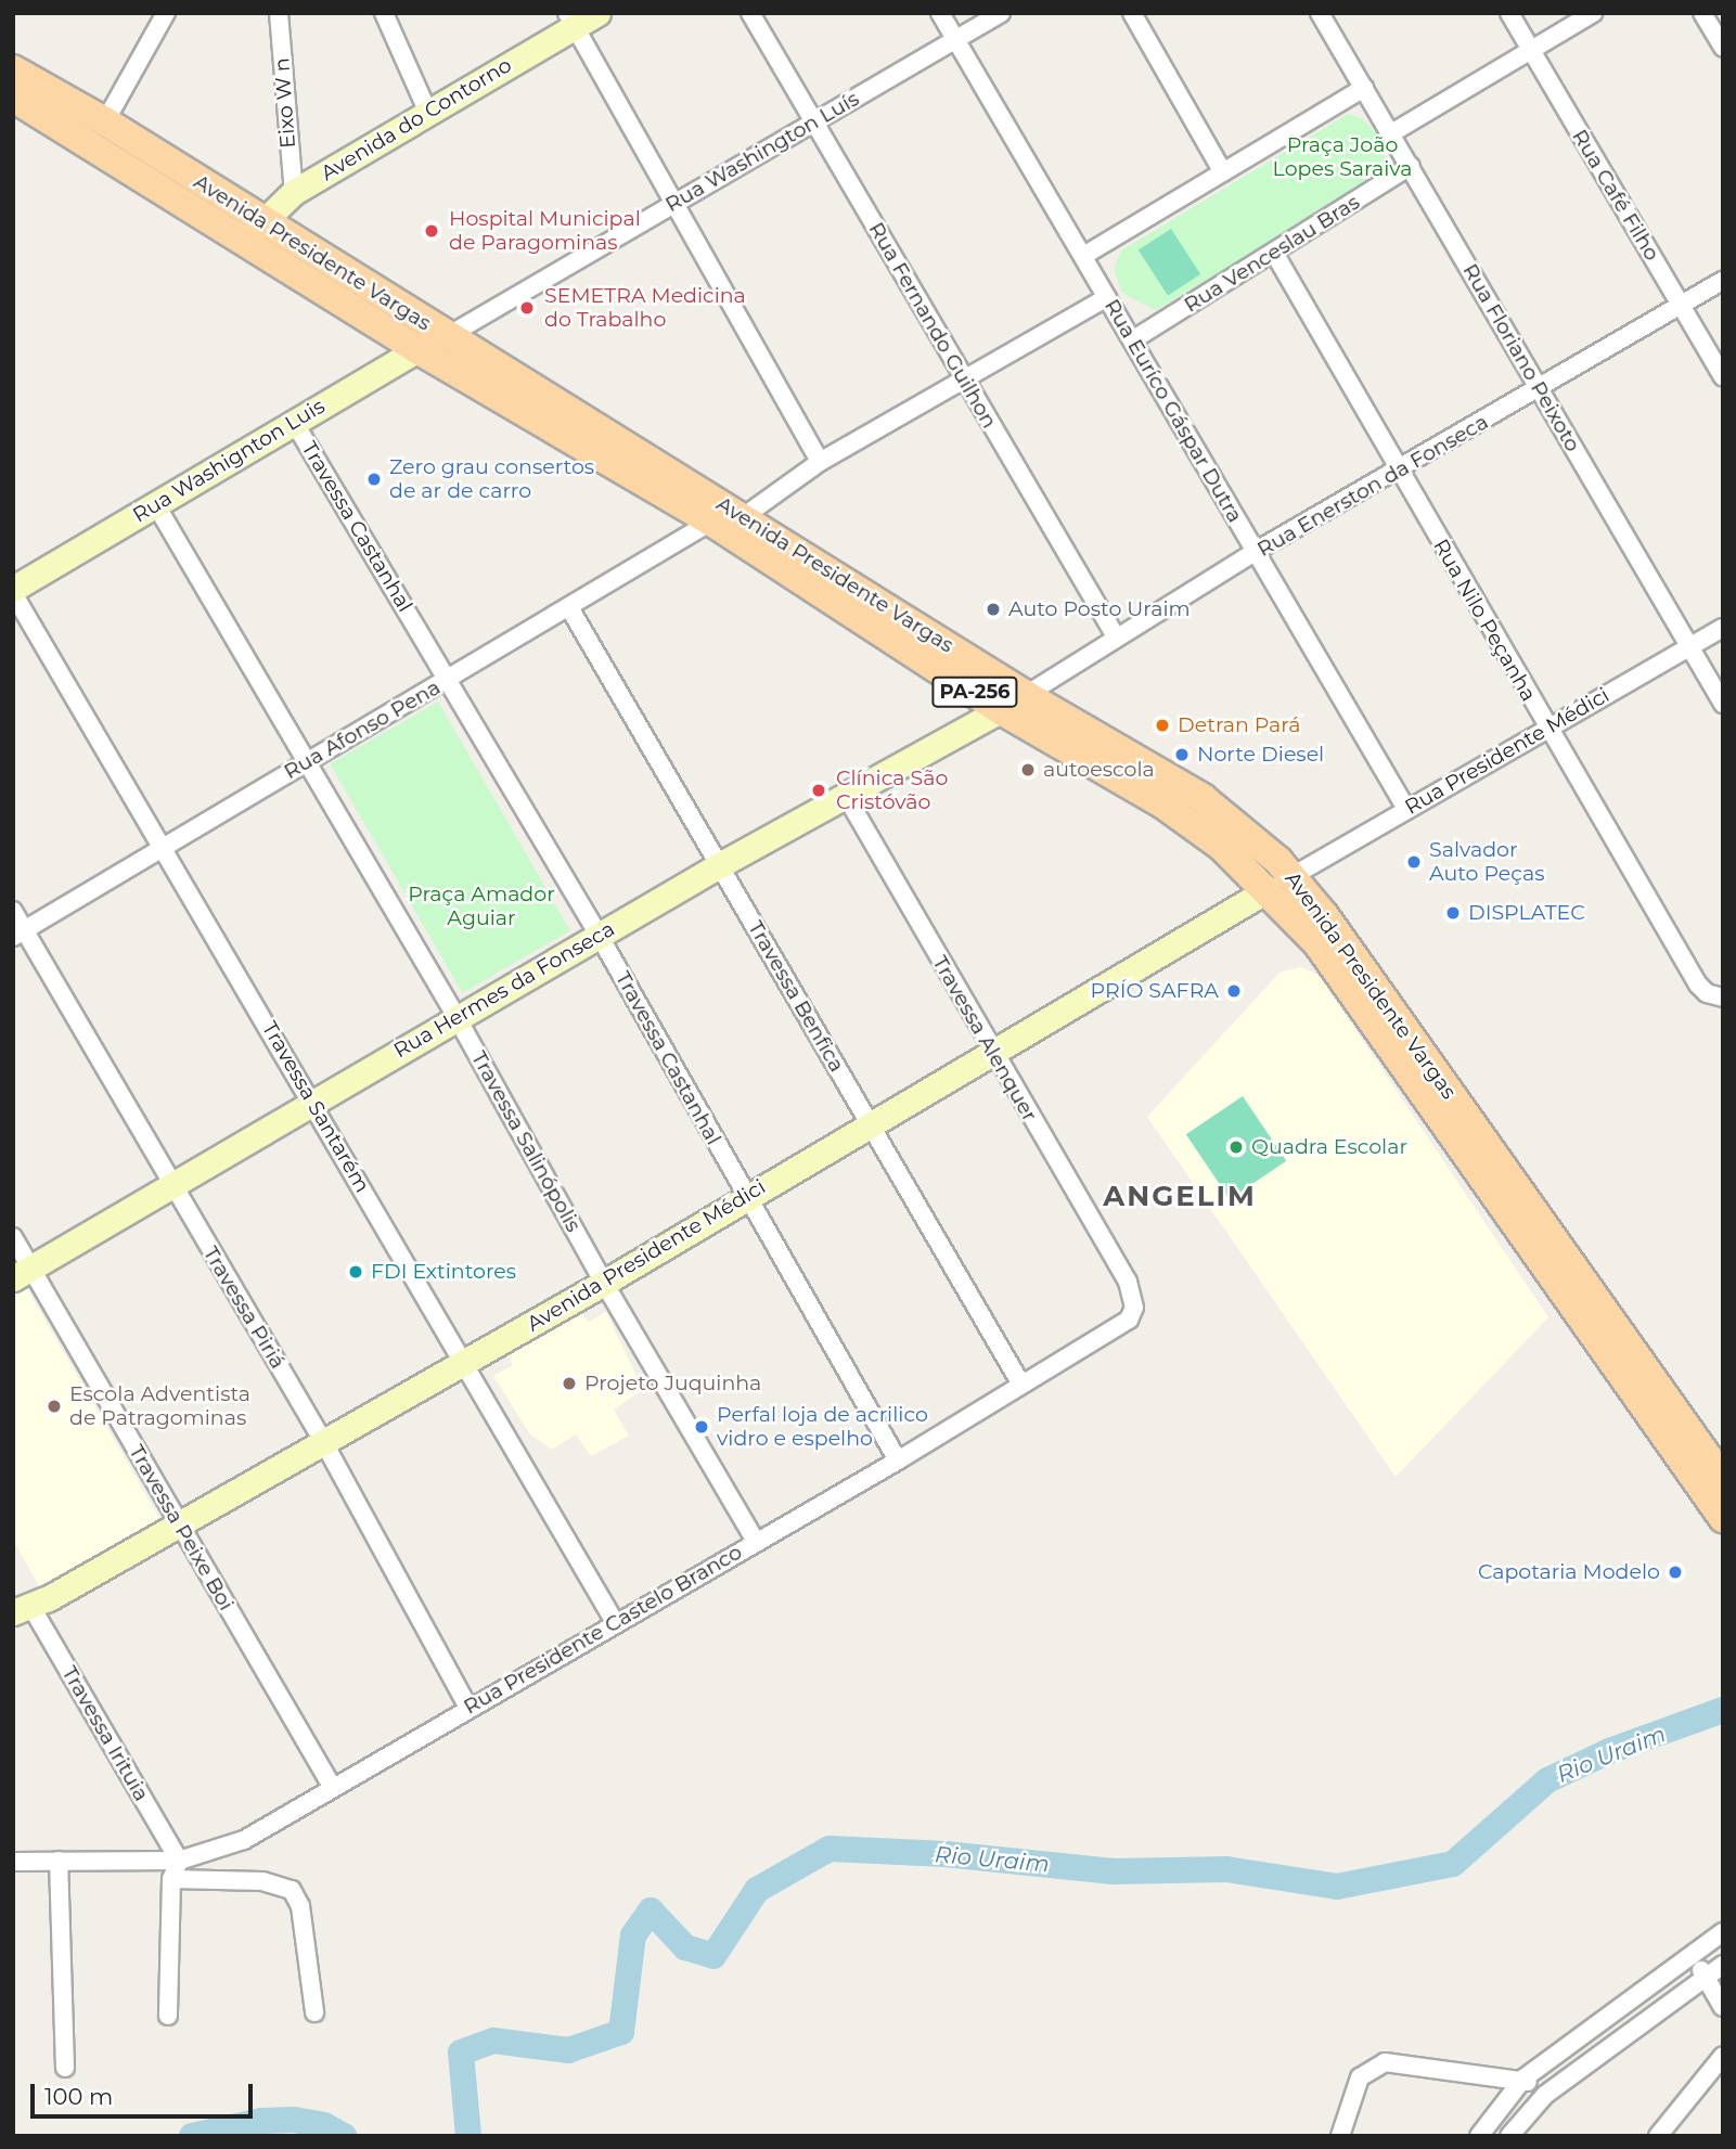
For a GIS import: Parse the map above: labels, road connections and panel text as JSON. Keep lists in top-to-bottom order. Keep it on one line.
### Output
{"streets":{"main road":["Avenida Presidente Vargas","PA-256"],"street":["Eixo W n","Avenida do Contorno","Rua Washington Luís","Rua Café Filho","Rua Venceslau Bras","Rua Fernando Guilhon","Rua Floriano Peixoto","Rua Euríco Gáspar Dutra","Rua Washignton Luis","Rua Enerston da Fonseca","Travessa Castanhal","Rua Nilo Peçanha","Rua Afonso Pena","Rua Presidente Médici","Rua Hermes da Fonseca","Travessa Benfica","Travessa Alenquer","Travessa Santarém","Travessa Salinópolis","Avenida Presidente Médici","Travessa Piriá","Travessa Peixe Boi","Rua Presidente Castelo Branco","Travessa Irituia"]},"crossings":[["Eixo W n","Avenida do Contorno"],["Avenida do Contorno","Avenida Presidente Vargas"],["Rua Washington Luís","Avenida Presidente Vargas"],["Rua Washington Luís","Rua Fernando Guilhon"],["Rua Washington Luís","Rua Euríco Gáspar Dutra"],["Rua Washington Luís","Rua Washignton Luis"],["Rua Café Filho","Rua Enerston da Fonseca"],["Avenida Presidente Vargas","Rua Washignton Luis"],["Avenida Presidente Vargas","Rua Enerston da Fonseca"],["Avenida Presidente Vargas","Rua Afonso Pena"],["Avenida Presidente Vargas","Rua Presidente Médici"],["Avenida Presidente Vargas","Rua Hermes da Fonseca"],["Avenida Presidente Vargas","Avenida Presidente Médici"],["Rua Venceslau Bras","Rua Floriano Peixoto"],["Rua Venceslau Bras","Rua Euríco Gáspar Dutra"],["Rua Venceslau Bras","Rua Nilo Peçanha"],["Rua Fernando Guilhon","Rua Enerston da Fonseca"],["Rua Floriano Peixoto","Rua Enerston da Fonseca"],["Rua Floriano Peixoto","Rua Presidente Médici"],["Rua Euríco Gáspar Dutra","Rua Enerston da Fonseca"],["Rua Euríco Gáspar Dutra","Rua Presidente Médici"],["Rua Washignton Luis","Travessa Castanhal"],["Rua Washignton Luis","Travessa Santarém"],["Rua Washignton Luis","Travessa Salinópolis"],["Rua Enerston da Fonseca","Rua Nilo Peçanha"],["Rua Enerston da Fonseca","Rua Hermes da Fonseca"],["Travessa Castanhal","Rua Afonso Pena"],["Travessa Castanhal","Rua Hermes da Fonseca"],["Travessa Castanhal","Avenida Presidente Médici"],["Travessa Castanhal","Rua Presidente Castelo Branco"],["Rua Nilo Peçanha","Rua Presidente Médici"],["Rua Afonso Pena","Travessa Benfica"],["Rua Afonso Pena","Travessa Santarém"],["Rua Afonso Pena","Travessa Salinópolis"],["Rua Afonso Pena","Travessa Piriá"],["Rua Presidente Médici","Avenida Presidente Médici"],["Rua Hermes da Fonseca","Travessa Benfica"],["Rua Hermes da Fonseca","Travessa Alenquer"],["Rua Hermes da Fonseca","Travessa Santarém"],["Rua Hermes da Fonseca","Travessa Salinópolis"],["Rua Hermes da Fonseca","Travessa Piriá"],["Rua Hermes da Fonseca","Travessa Peixe Boi"],["Travessa Benfica","Avenida Presidente Médici"],["Travessa Benfica","Rua Presidente Castelo Branco"],["Travessa Alenquer","Avenida Presidente Médici"],["Travessa Alenquer","Rua Presidente Castelo Branco"],["Travessa Santarém","Avenida Presidente Médici"],["Travessa Santarém","Rua Presidente Castelo Branco"],["Travessa Salinópolis","Avenida Presidente Médici"],["Travessa Salinópolis","Rua Presidente Castelo Branco"],["Avenida Presidente Médici","Travessa Piriá"],["Avenida Presidente Médici","Travessa Peixe Boi"],["Avenida Presidente Médici","Travessa Irituia"],["Travessa Piriá","Rua Presidente Castelo Branco"],["Travessa Peixe Boi","Rua Presidente Castelo Branco"],["Rua Presidente Castelo Branco","Travessa Irituia"]],"districts":["ANGELIM"],"water":["Rio Uraim"],"parks":["Praça João Lopes Saraiva","Praça Amador Aguiar"],"places":["Hospital Municipal de Paragominas","SEMETRA Medicina do Trabalho","Zero grau consertos de ar de carro","Auto Posto Uraim","Detran Pará","Norte Diesel","autoescola","Clínica São Cristóvão","Salvador Auto Peças","DISPLATEC","PRÍO SAFRA","Quadra Escolar","FDI Extintores","Projeto Juquinha","Escola Adventista de Patragominas","Perfal loja de acrilico vidro e espelho","Capotaria Modelo"],"scale_bar":"100 m"}
